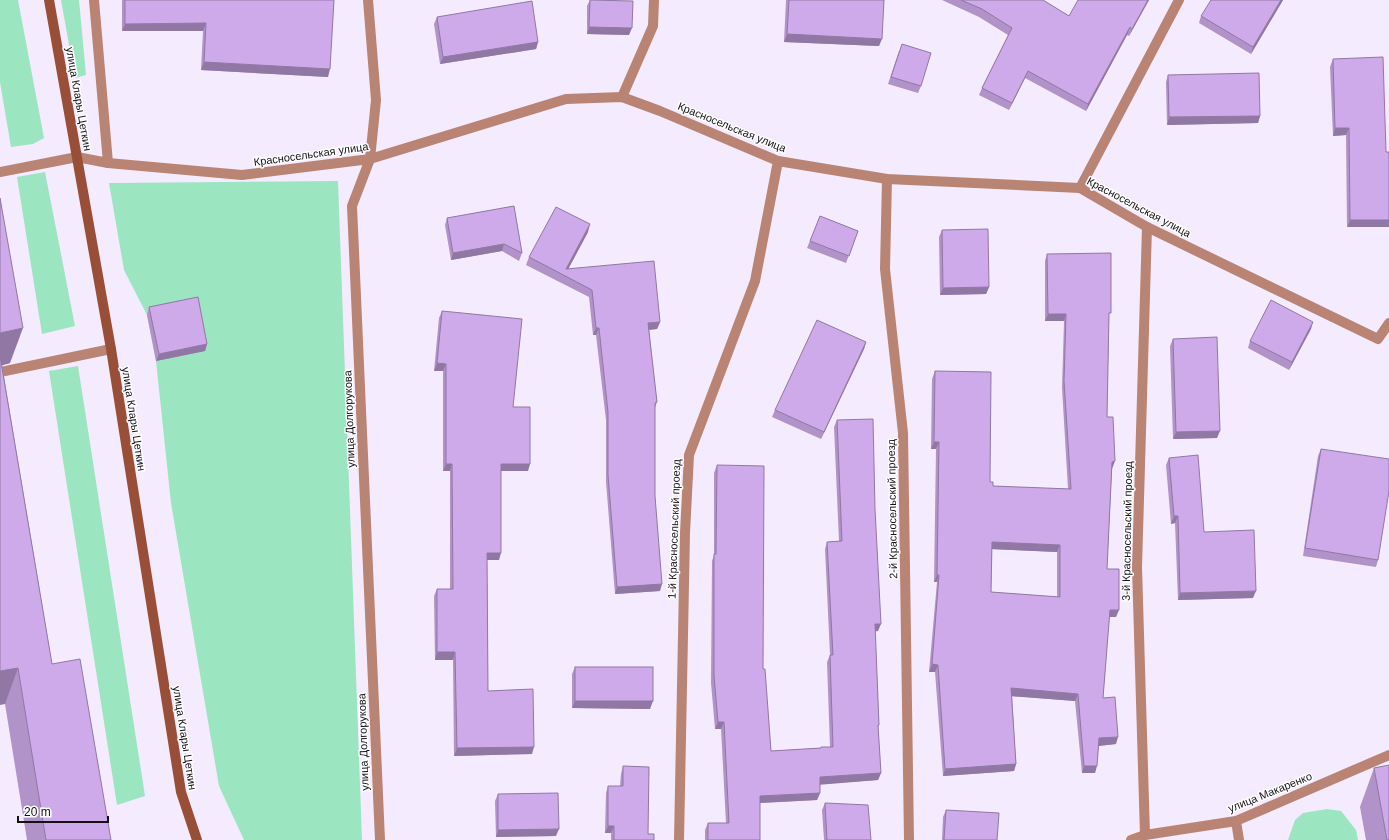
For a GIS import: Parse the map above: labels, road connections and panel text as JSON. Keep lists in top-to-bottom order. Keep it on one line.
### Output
{"streets":{"main road":["улица Клары Цеткин"],"street":["Красносельская улица","улица Долгорукова","2-й Красносельский проезд","1-й Красносельский проезд","3-й Красносельский проезд","улица Макаренко"]},"crossings":[["улица Клары Цеткин","Красносельская улица"],["Красносельская улица","улица Долгорукова"],["Красносельская улица","2-й Красносельский проезд"],["Красносельская улица","1-й Красносельский проезд"],["Красносельская улица","3-й Красносельский проезд"],["3-й Красносельский проезд","улица Макаренко"]],"scale_bar":"20 m"}
